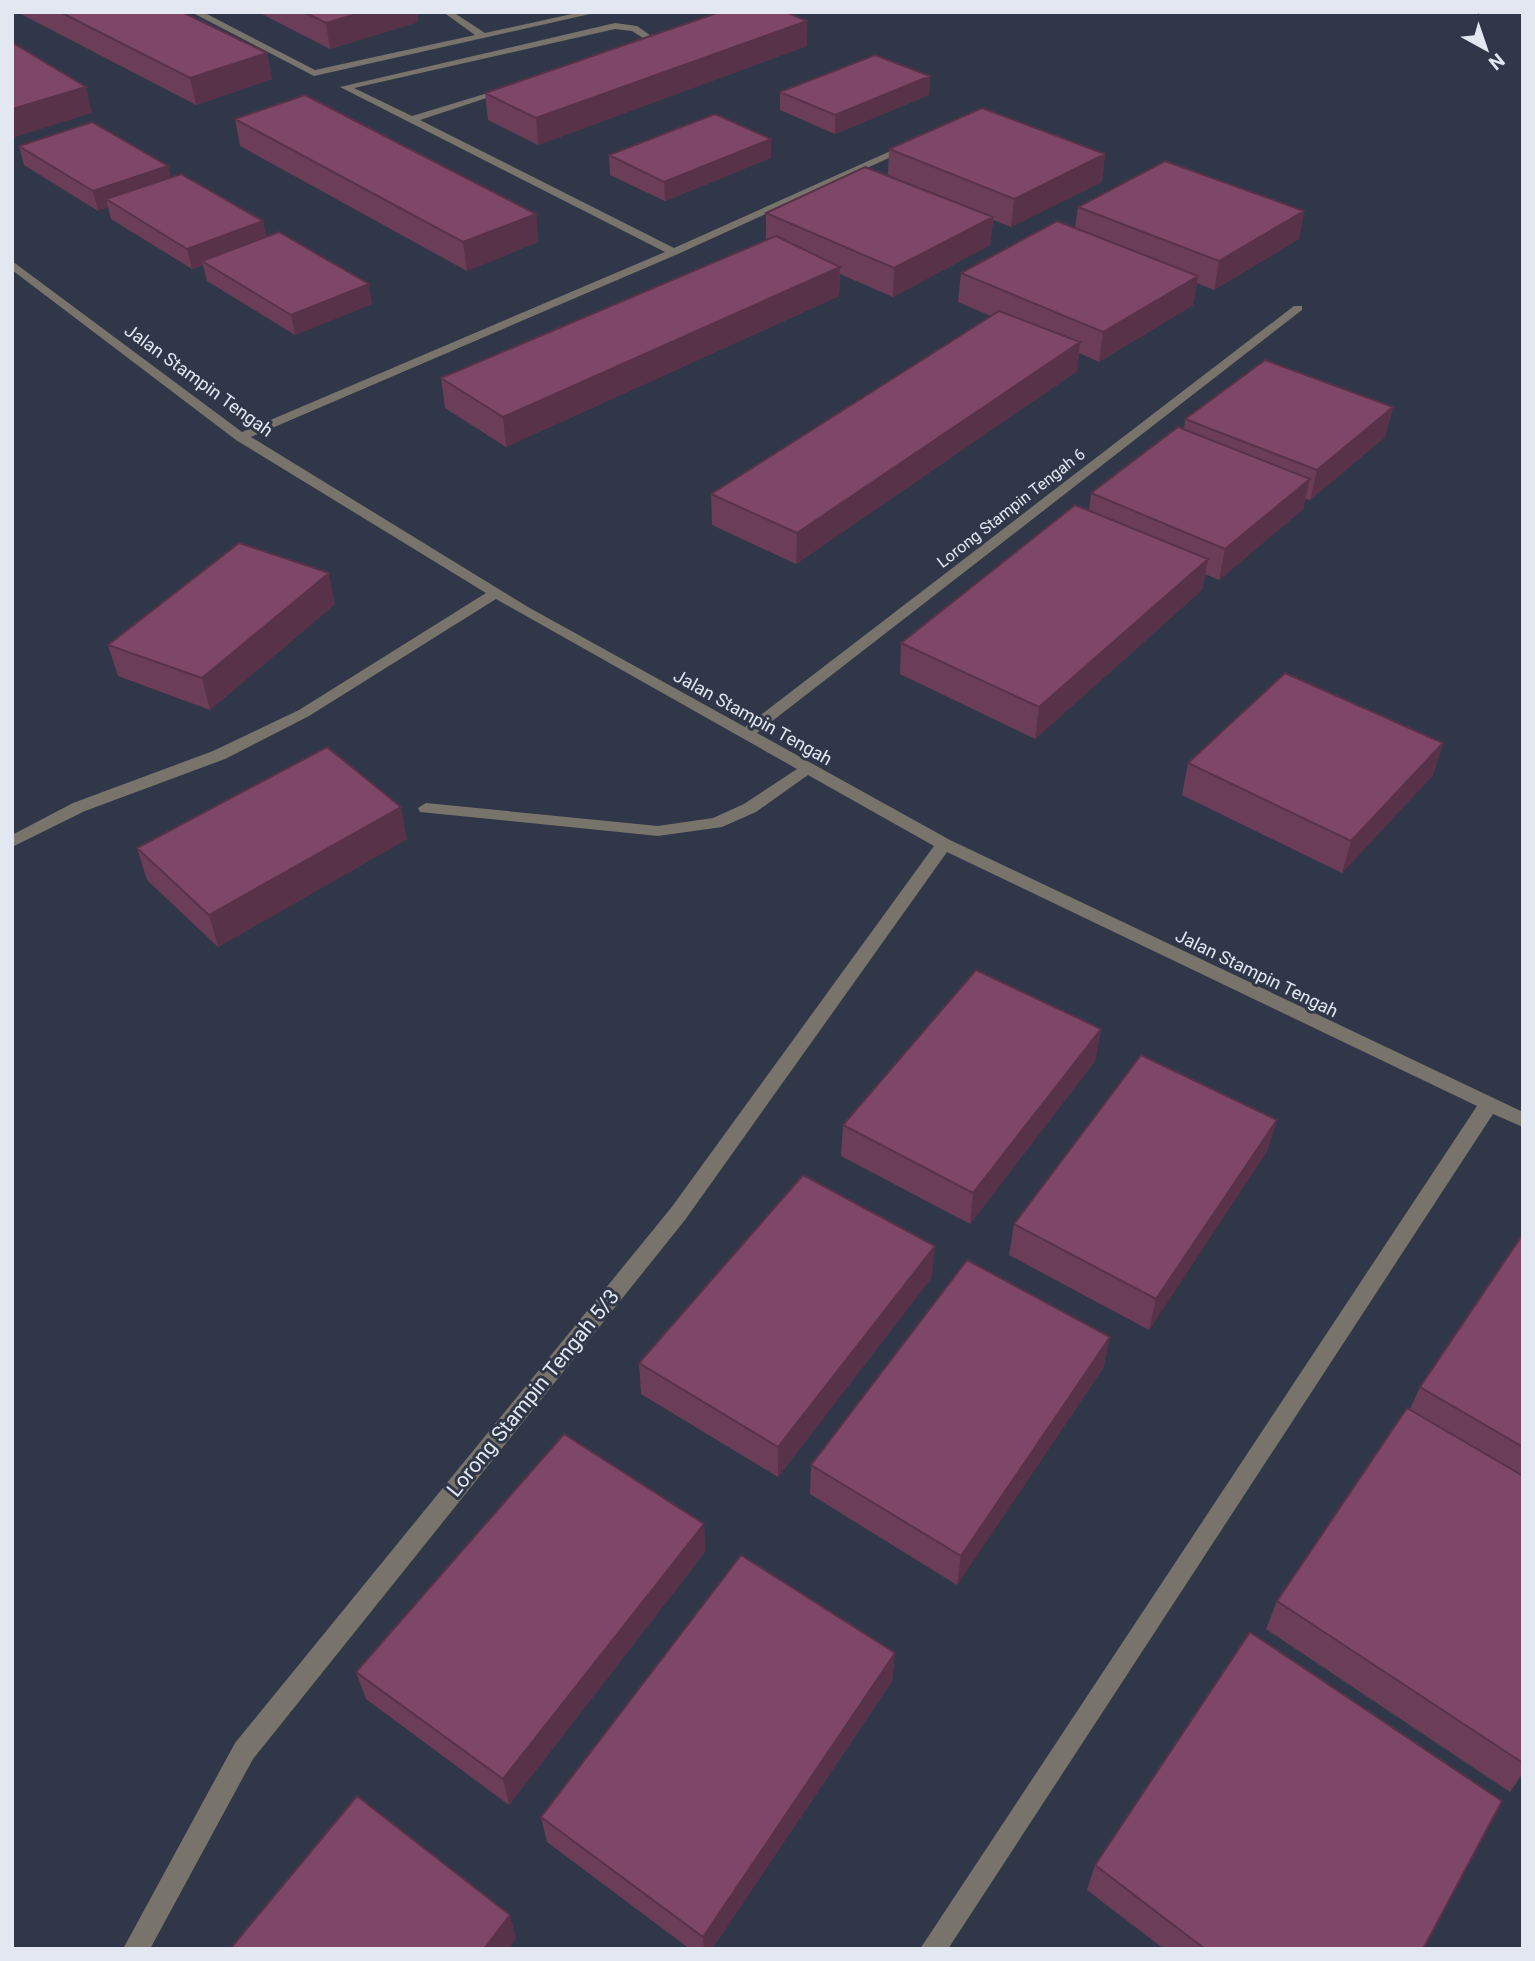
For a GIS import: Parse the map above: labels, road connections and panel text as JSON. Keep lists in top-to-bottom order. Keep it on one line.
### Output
{"streets":{"street":["Jalan Stampin Tengah","Lorong Stampin Tengah 6","Lorong Stampin Tengah 5/3"]},"crossings":[["Jalan Stampin Tengah","Lorong Stampin Tengah 6"],["Jalan Stampin Tengah","Lorong Stampin Tengah 5/3"]],"north":"bottom right"}
